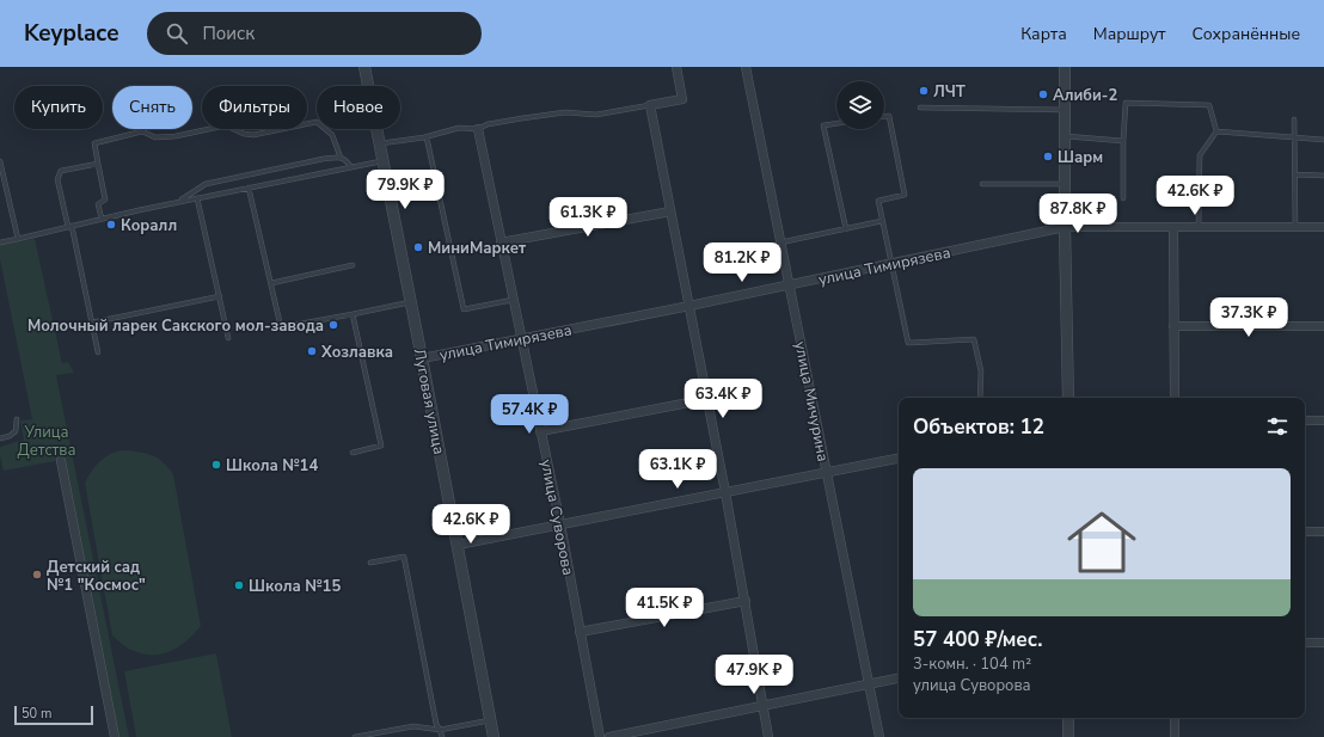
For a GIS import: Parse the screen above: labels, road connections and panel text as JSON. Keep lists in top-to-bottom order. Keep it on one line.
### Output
{"streets":{"street":["улица Тимирязева","Луговая улица","улица Мичурина","улица Суворова"]},"crossings":[["улица Тимирязева","Луговая улица"],["улица Тимирязева","улица Мичурина"],["улица Тимирязева","улица Суворова"]],"parks":["Улица Детства"],"places":["ЛЧТ","Алиби-2","Шарм","Коралл","МиниМаркет","Молочный ларек Сакского мол-завода","Хозлавка","Школа №14","Детский сад №1 \"Космос\"","Школа №15"],"scale_bar":"50 m","page":{"header":"Keyplace","search":"Поиск","nav":["Карта","Маршрут","Сохранённые"],"chip":["Купить","Снять","Фильтры","Новое"],"price":["79.9K ₽","42.6K ₽","87.8K ₽","61.3K ₽","81.2K ₽","37.3K ₽","63.4K ₽","57.4K ₽","63.1K ₽","42.6K ₽","41.5K ₽","47.9K ₽"],"heading":"Объектов: 12","list":[{"name":"57 400 ₽/мес.","note":"3-комн. · 104 m² · улица Суворова"}],"scale":"50 m"}}
